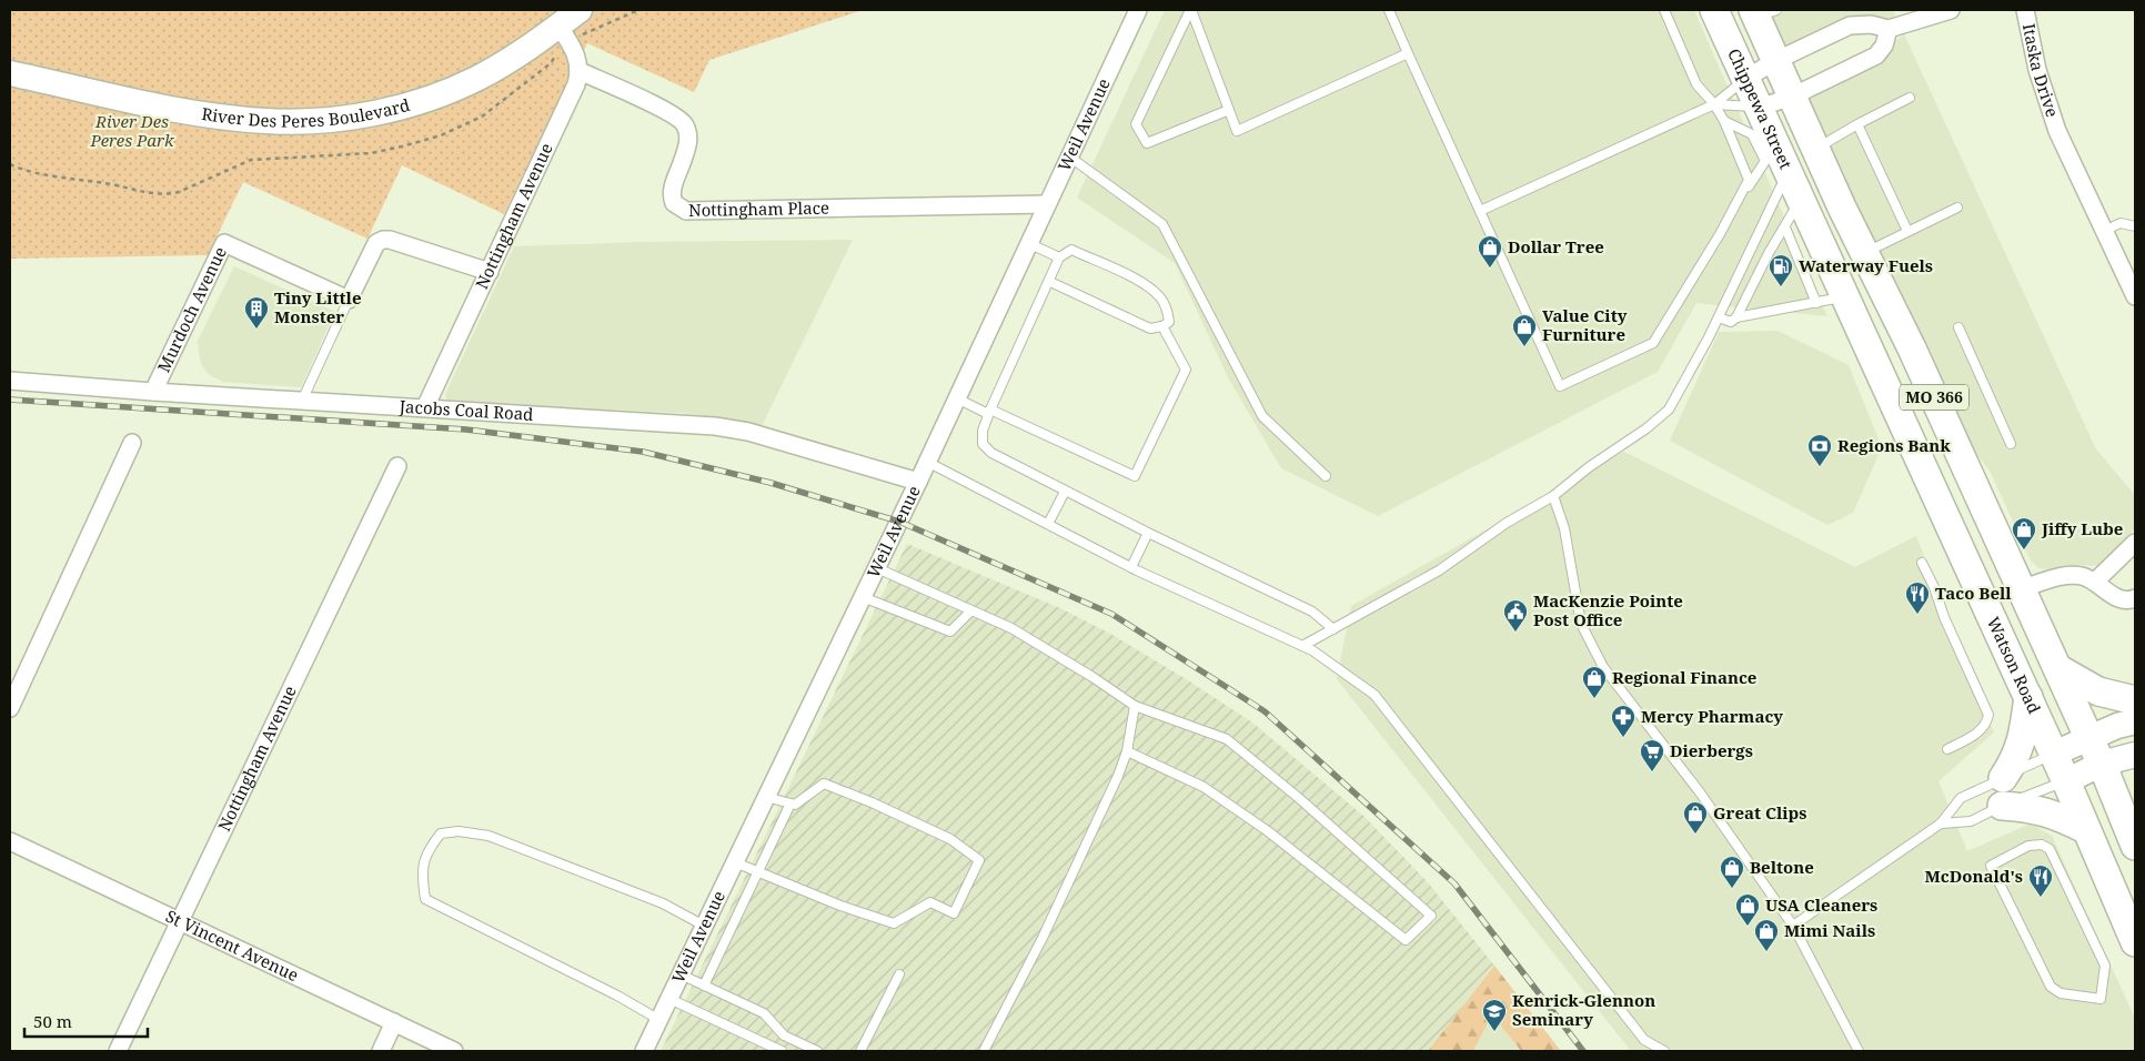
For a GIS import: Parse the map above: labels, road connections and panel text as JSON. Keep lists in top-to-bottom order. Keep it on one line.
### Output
{"streets":{"main road":["River Des Peres Boulevard","Chippewa Street","MO 366","Watson Road"],"street":["Itaska Drive","Weil Avenue","Nottingham Place","Nottingham Avenue","Murdoch Avenue","Jacobs Coal Road","St Vincent Avenue"]},"crossings":[["Chippewa Street","MO 366"],["Chippewa Street","Watson Road"],["Weil Avenue","Nottingham Place"],["Weil Avenue","Jacobs Coal Road"],["Nottingham Place","Nottingham Avenue"],["Nottingham Avenue","Jacobs Coal Road"],["Nottingham Avenue","St Vincent Avenue"],["Murdoch Avenue","Jacobs Coal Road"]],"parks":["River Des Peres Park"],"places":{"shop":["Dollar Tree","Value City Furniture","Jiffy Lube","Regional Finance","Great Clips","Beltone","USA Cleaners","Mimi Nails"],"fuel station":["Waterway Fuels"],"building":["Tiny Little Monster"],"bank":["Regions Bank"],"restaurant":["Taco Bell","McDonald's"],"public building":["MacKenzie Pointe Post Office"],"pharmacy":["Mercy Pharmacy"],"supermarket":["Dierbergs"],"school or university":["Kenrick-Glennon Seminary"]},"scale_bar":"50 m"}
